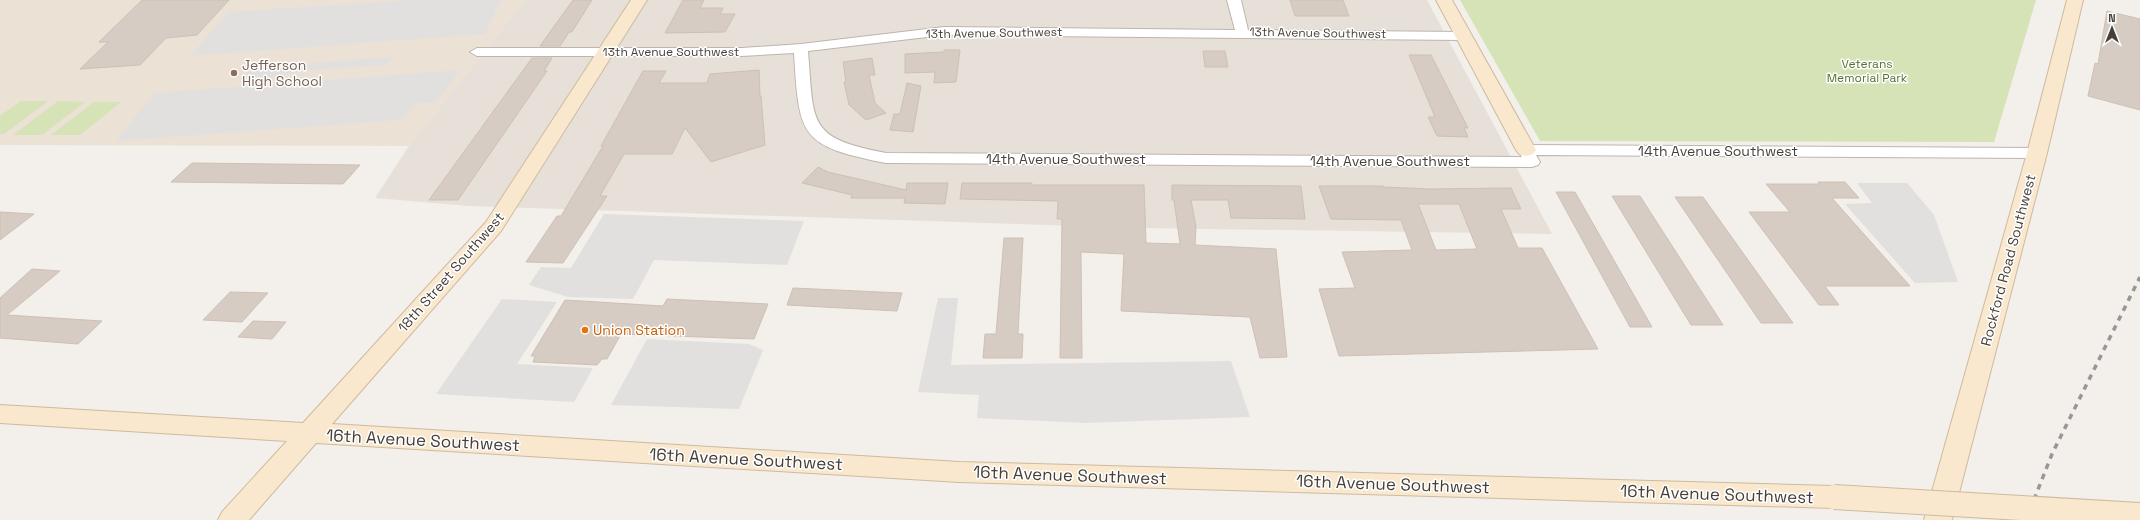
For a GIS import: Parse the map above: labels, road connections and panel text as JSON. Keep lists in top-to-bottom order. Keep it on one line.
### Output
{"streets":{"street":["13th Avenue Southwest","14th Avenue Southwest","Rockford Road Southwest","18th Street Southwest","16th Avenue Southwest"]},"crossings":[["13th Avenue Southwest","14th Avenue Southwest"],["13th Avenue Southwest","18th Street Southwest"],["14th Avenue Southwest","Rockford Road Southwest"],["18th Street Southwest","16th Avenue Southwest"]],"parks":["Veterans Memorial Park"],"places":["Jefferson High School","Union Station"],"north":"top"}
